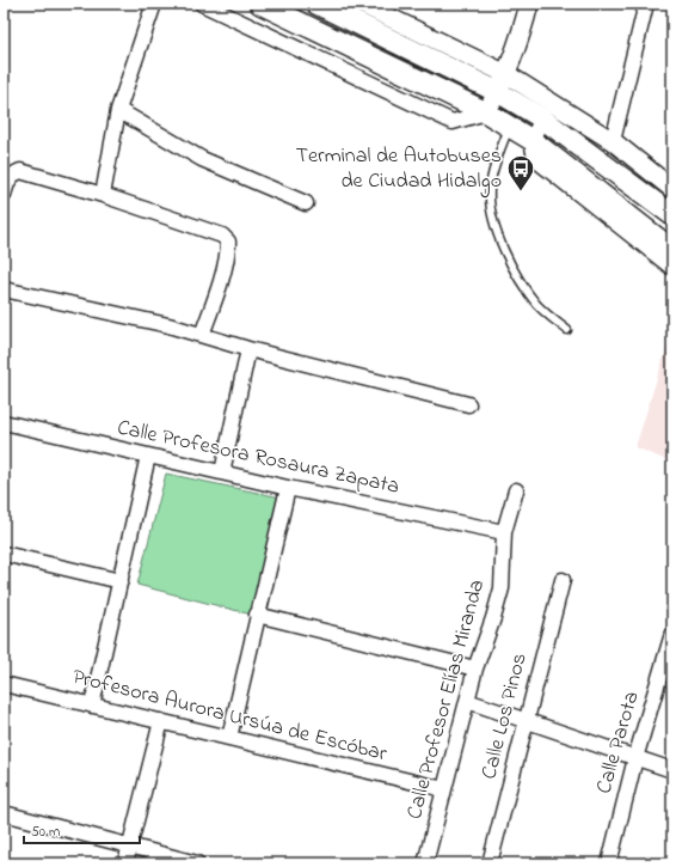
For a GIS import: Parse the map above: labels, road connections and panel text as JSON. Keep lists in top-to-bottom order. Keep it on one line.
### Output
{"streets":{"street":["Calle Profesora Rosaura Zapata","Calle Profesor Elías Miranda","Profesora Aurora Ursúa de Escóbar","Calle Los Pinos","Calle Parota"]},"crossings":[["Calle Profesora Rosaura Zapata","Calle Profesor Elías Miranda"],["Calle Profesor Elías Miranda","Profesora Aurora Ursúa de Escóbar"]],"places":{"bus stop":["Terminal de Autobuses de Ciudad Hidalgo"]},"scale_bar":"50 m"}
